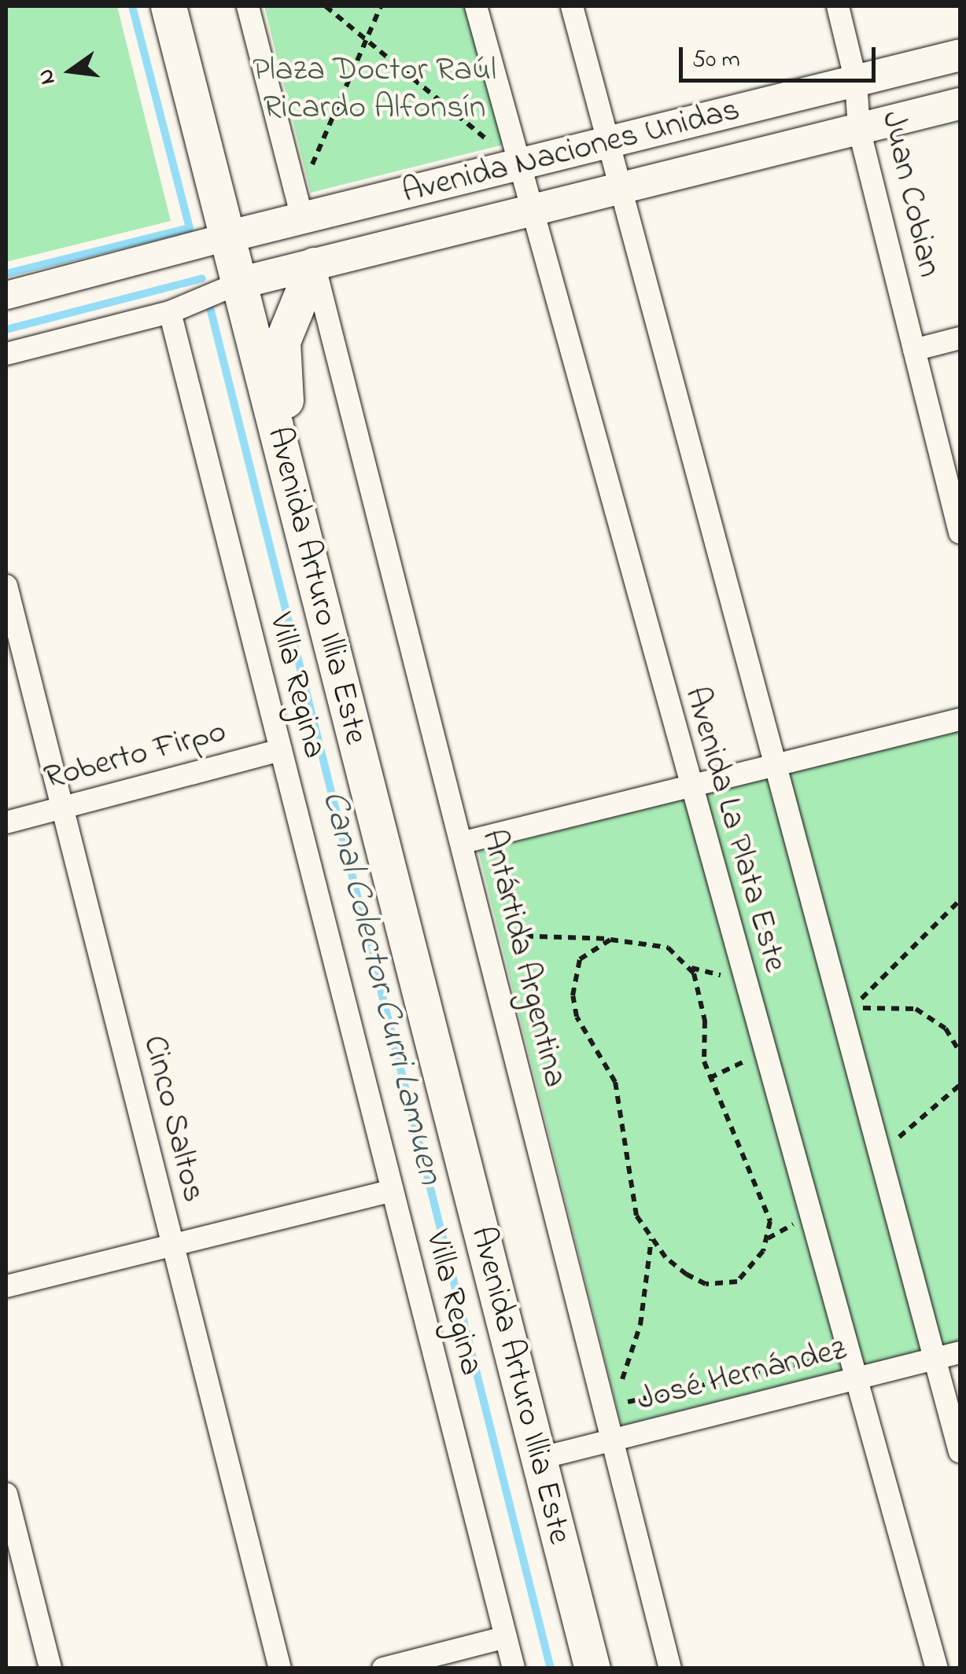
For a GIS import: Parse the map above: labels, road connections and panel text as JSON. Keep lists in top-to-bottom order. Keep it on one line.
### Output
{"streets":{"main road":["Avenida Naciones Unidas","Avenida Arturo Illia Este"],"street":["Juan Cobian","Villa Regina","Roberto Firpo","Avenida La Plata Este","Antártida Argentina","Cinco Saltos","José Hernández"]},"crossings":[["Avenida Naciones Unidas","Juan Cobian"],["Avenida Naciones Unidas","Avenida Arturo Illia Este"],["Avenida Naciones Unidas","Avenida La Plata Este"],["Avenida Naciones Unidas","Antártida Argentina"],["Avenida Arturo Illia Este","José Hernández"],["Villa Regina","Roberto Firpo"],["Roberto Firpo","Cinco Saltos"],["Avenida La Plata Este","José Hernández"],["Antártida Argentina","José Hernández"]],"water":["Canal Colector Curri Lamuen"],"parks":["Plaza Doctor Raúl Ricardo Alfonsín"],"scale_bar":"50 m","north":"left"}
